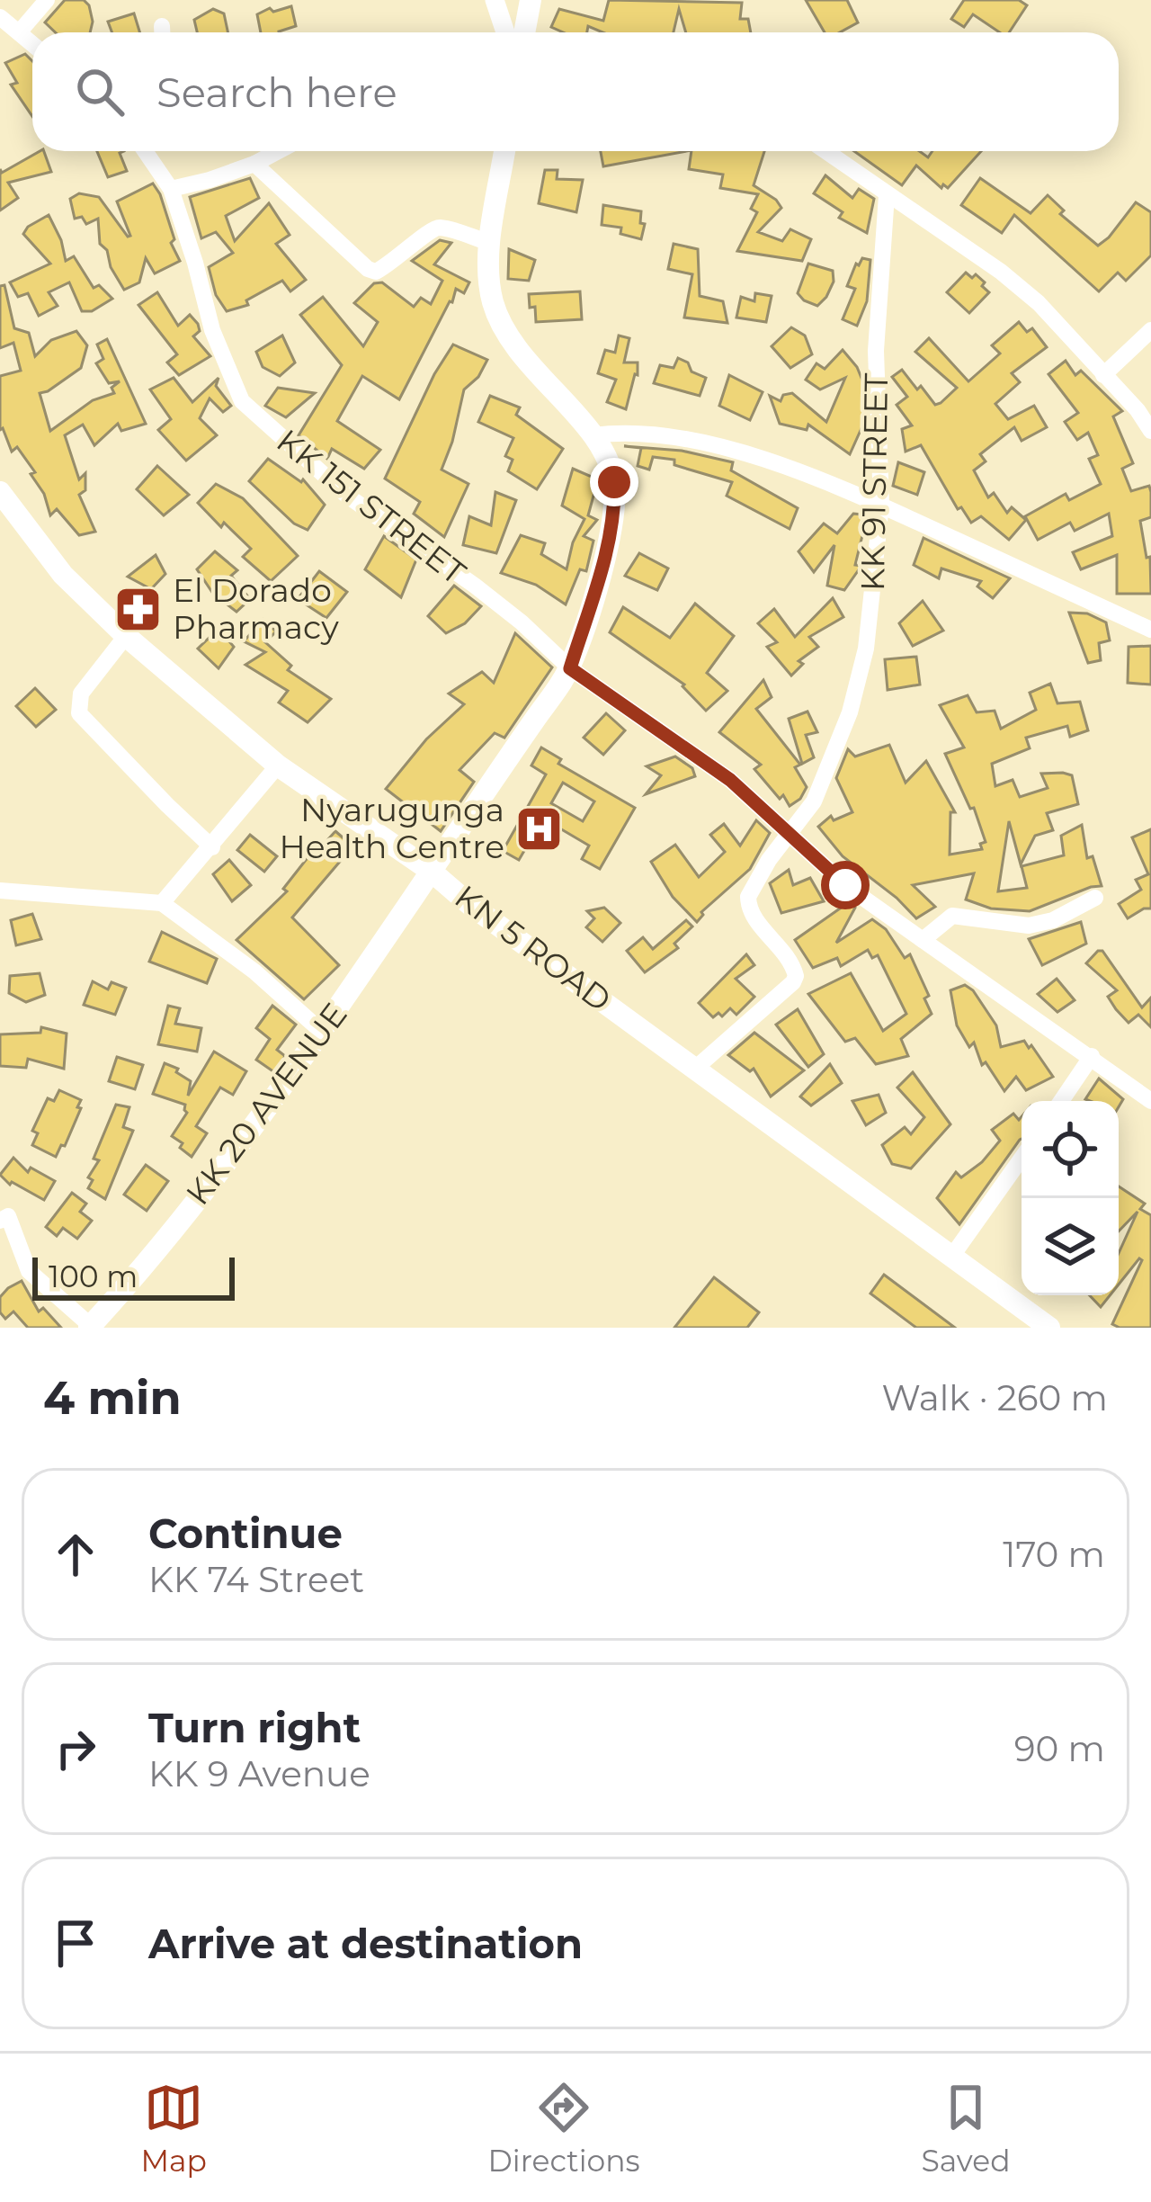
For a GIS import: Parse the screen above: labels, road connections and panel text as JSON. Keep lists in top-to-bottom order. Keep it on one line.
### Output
{"streets":{"main road":["KN 5 ROAD","KK 20 AVENUE"],"street":["KK 91 STREET","KK 151 STREET"]},"crossings":[["KK 91 STREET","KK 151 STREET"],["KK 91 STREET","KN 5 ROAD"],["KK 151 STREET","KK 20 AVENUE"],["KN 5 ROAD","KK 20 AVENUE"]],"places":{"pharmacy":["El Dorado Pharmacy"],"hospital":["Nyarugunga Health Centre"]},"scale_bar":"100 m","page":{"search":"Search here","scale":"100 m","heading":["4 min","Walk · 260 m"],"list":[["Continue","KK 74 Street","170 m"],["Turn right","KK 9 Avenue","90 m"],"Arrive at destination"],"nav":["Map","Directions","Saved"]}}
